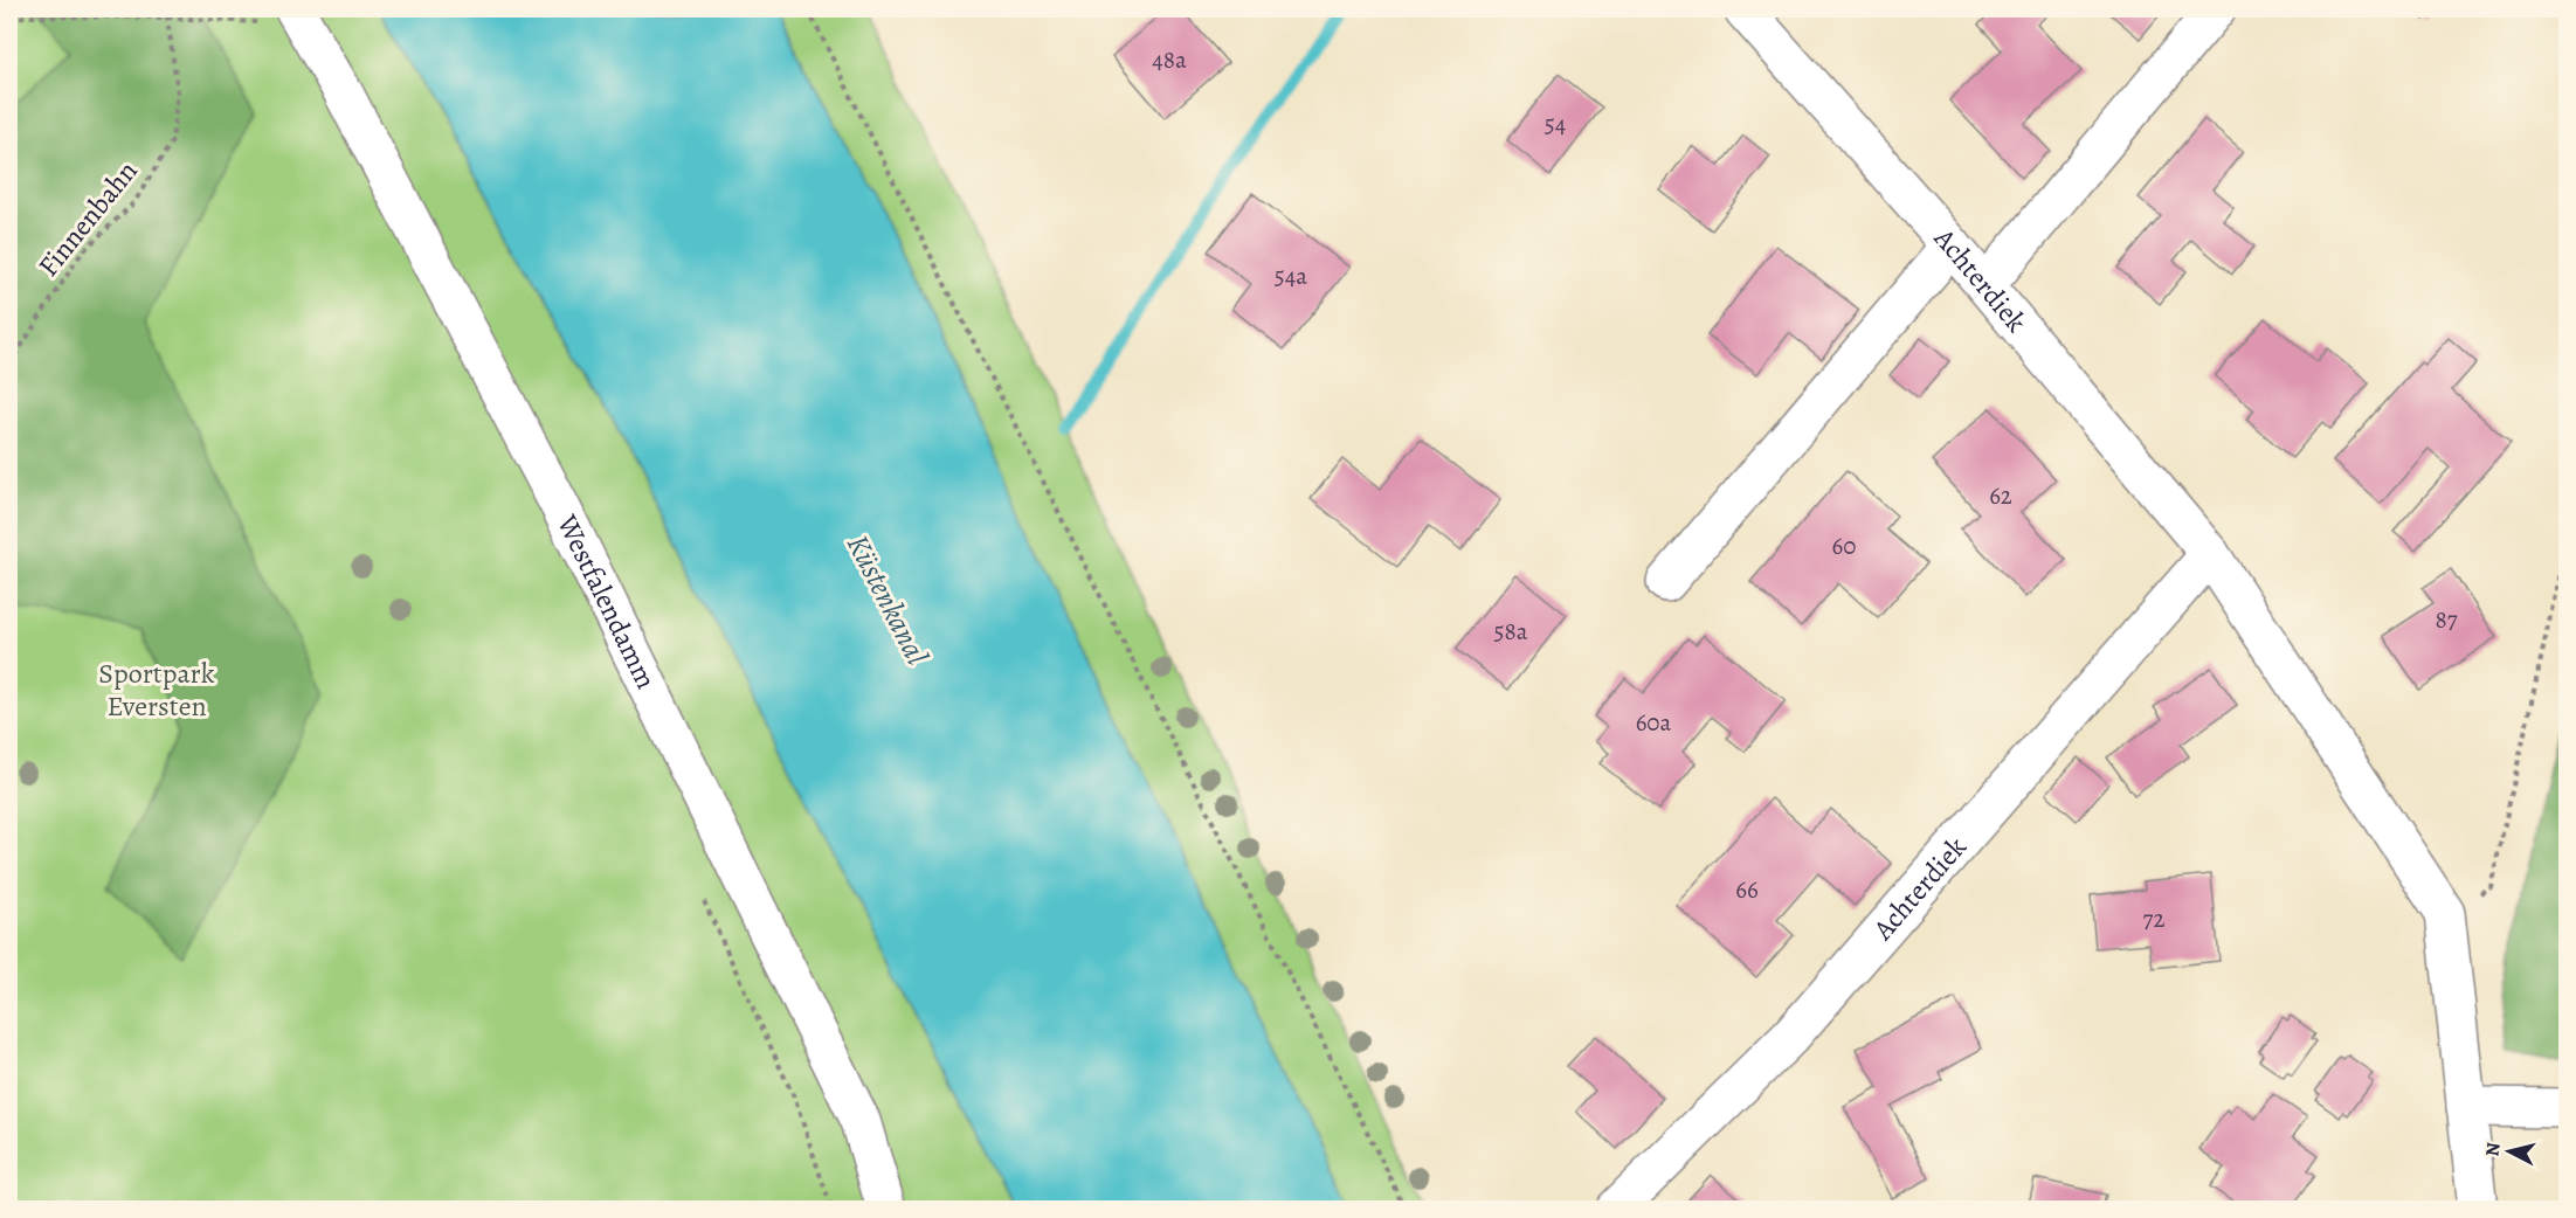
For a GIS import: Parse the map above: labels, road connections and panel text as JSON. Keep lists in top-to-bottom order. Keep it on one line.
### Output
{"streets":{"street":["Achterdiek","Westfalendamm"],"path":["Finnenbahn"]},"water":["Küstenkanal"],"parks":["Sportpark Eversten"],"house_numbers":["48a","54","54a","62","60","87","58a","60a","66","72"],"north":"left"}
